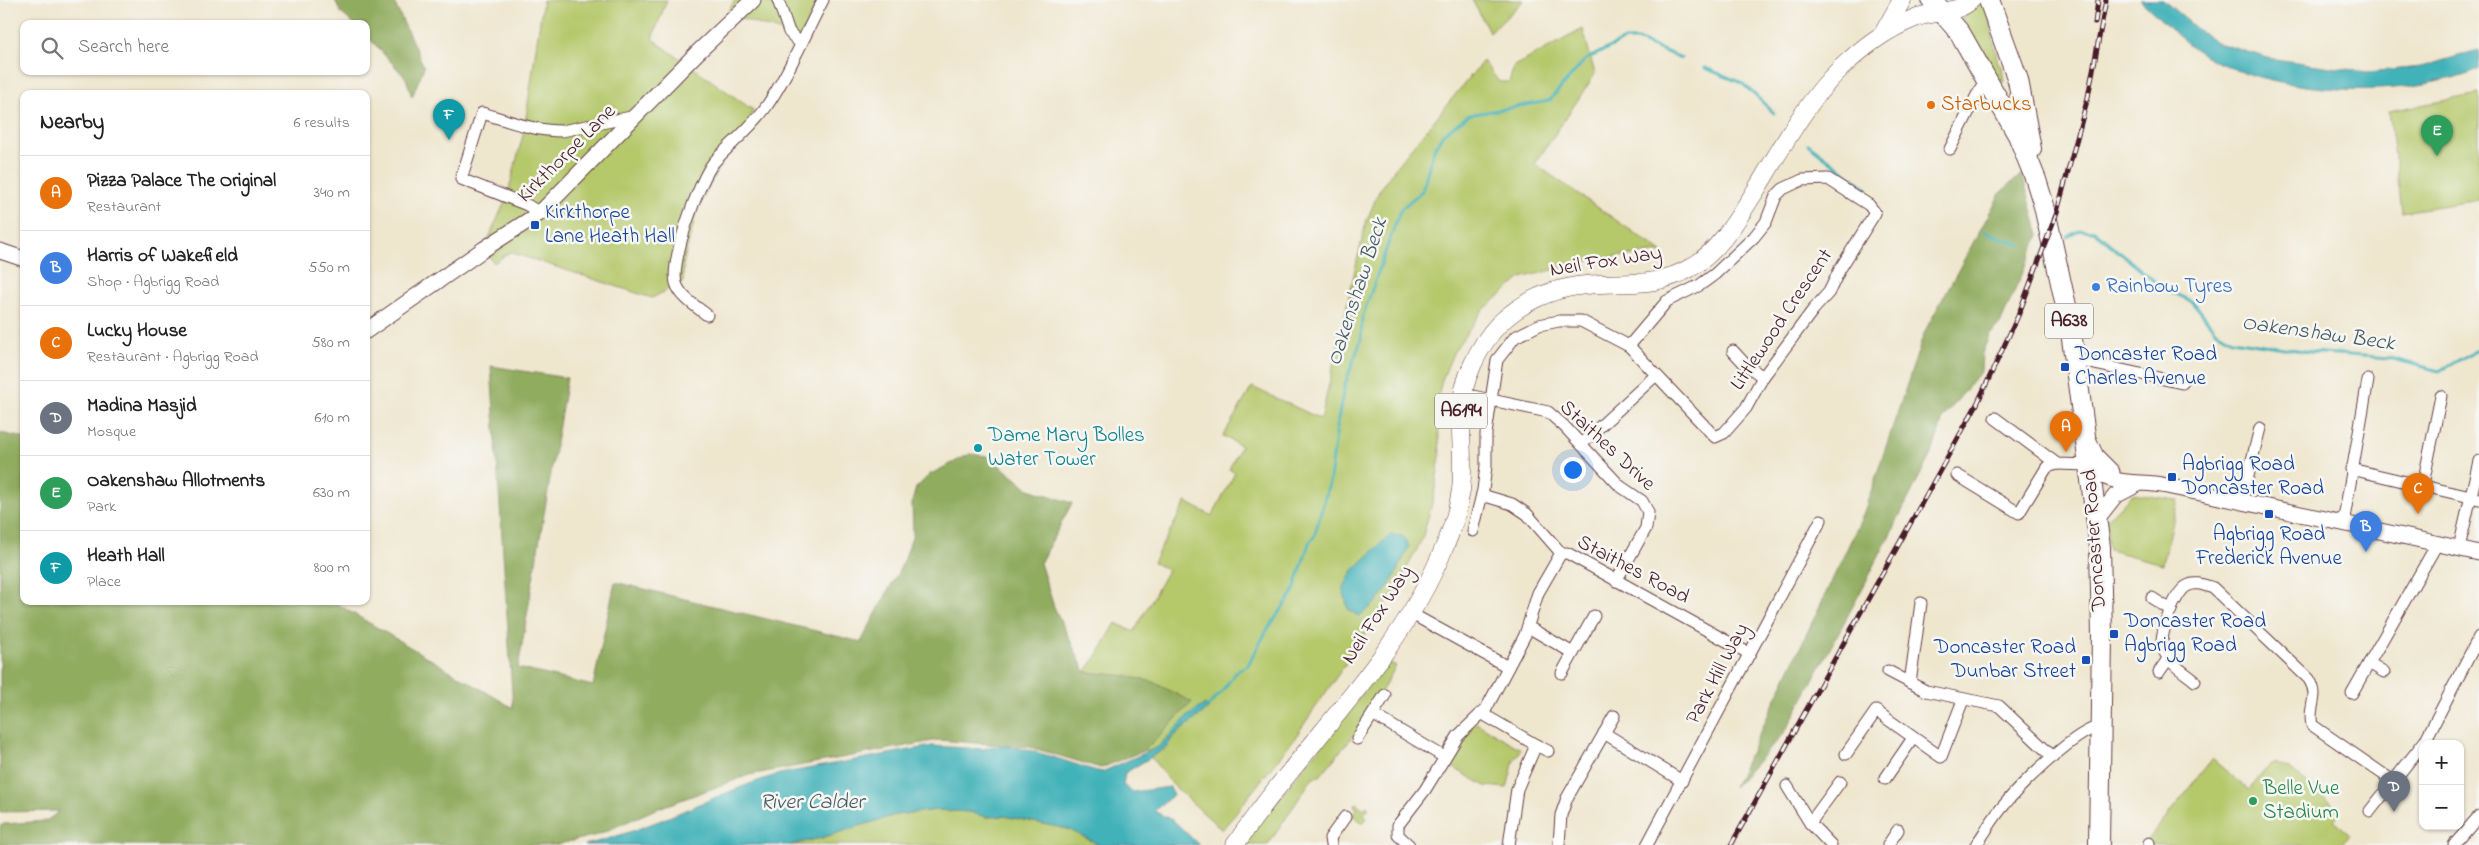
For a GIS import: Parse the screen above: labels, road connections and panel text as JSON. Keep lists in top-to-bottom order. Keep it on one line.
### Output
{"streets":{"highway":["A638","Doncaster Road"],"main road":["Kirkthorpe Lane","Neil Fox Way","A6194"],"street":["Littlewood Crescent","Staithes Drive","Staithes Road","Park Hill Way"]},"crossings":[["Neil Fox Way","Staithes Drive"],["Neil Fox Way","Doncaster Road"],["Littlewood Crescent","Staithes Drive"],["Littlewood Crescent","Staithes Road"],["Staithes Drive","Staithes Road"],["Staithes Road","Park Hill Way"]],"water":["Oakenshaw Beck","River Calder"],"places":{"other":["Starbucks","Rainbow Tyres","Dame Mary Bolles Water Tower","Belle Vue Stadium"],"transit":["Kirkthorpe Lane Heath Hall","Doncaster Road Charles Avenue","Agbrigg Road Doncaster Road","Agbrigg Road Frederick Avenue","Doncaster Road Agbrigg Road","Doncaster Road Dunbar Street"]},"page":{"search":"Search here","heading":["Nearby","6 results"],"pins":["F","E","A","C","B","D"],"list":[{"mark":"A","name":"Pizza Palace The Original","note":"Restaurant","value":"340 m"},{"mark":"B","name":"Harris of Wakefield","note":"Shop · Agbrigg Road","value":"550 m"},{"mark":"C","name":"Lucky House","note":"Restaurant · Agbrigg Road","value":"580 m"},{"mark":"D","name":"Madina Masjid","note":"Mosque","value":"610 m"},{"mark":"E","name":"Oakenshaw Allotments","note":"Park","value":"630 m"},{"mark":"F","name":"Heath Hall","note":"Place","value":"800 m"}],"map_buttons":["+","−"]}}
